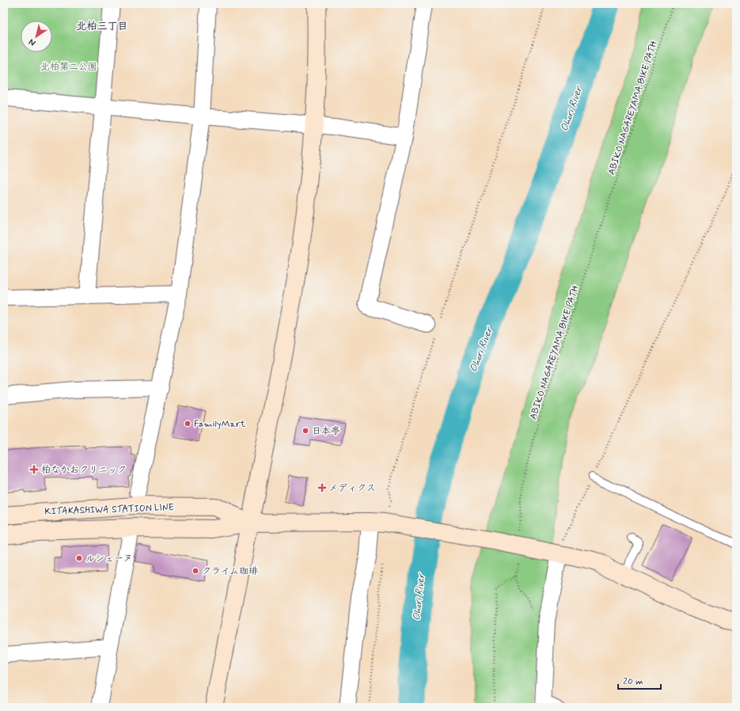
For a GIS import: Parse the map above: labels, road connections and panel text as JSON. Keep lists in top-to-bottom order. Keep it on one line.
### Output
{"streets":{"street":["KITAKASHIWA STATION LINE"],"path":["ABIKO NAGAREYAMA BIKE PATH"]},"districts":["北柏三丁目"],"water":["Ohori River"],"parks":["北柏第二公園"],"places":{"other":["FamilyMart","日本亭","ルシェーヌ","クライム珈琲"],"health":["柏なかおクリニック","メディクス"]},"scale_bar":"20 m","north":"bottom left"}
